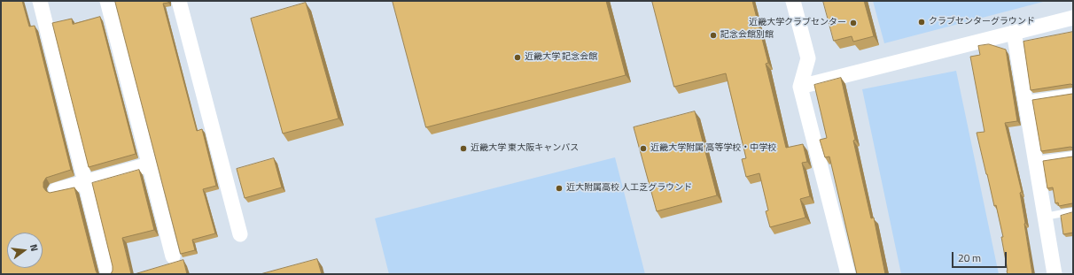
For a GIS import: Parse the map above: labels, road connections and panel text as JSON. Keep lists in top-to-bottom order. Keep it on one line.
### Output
{"places":["クラブセンターグラウンド","近畿大学クラブセンター","記念会館別館","近畿大学 記念会館","近畿大学 東大阪キャンパス","近畿大学附属 高等学校・中学校","近大附属高校 人工芝グラウンド"],"scale_bar":"20 m","north":"right"}
